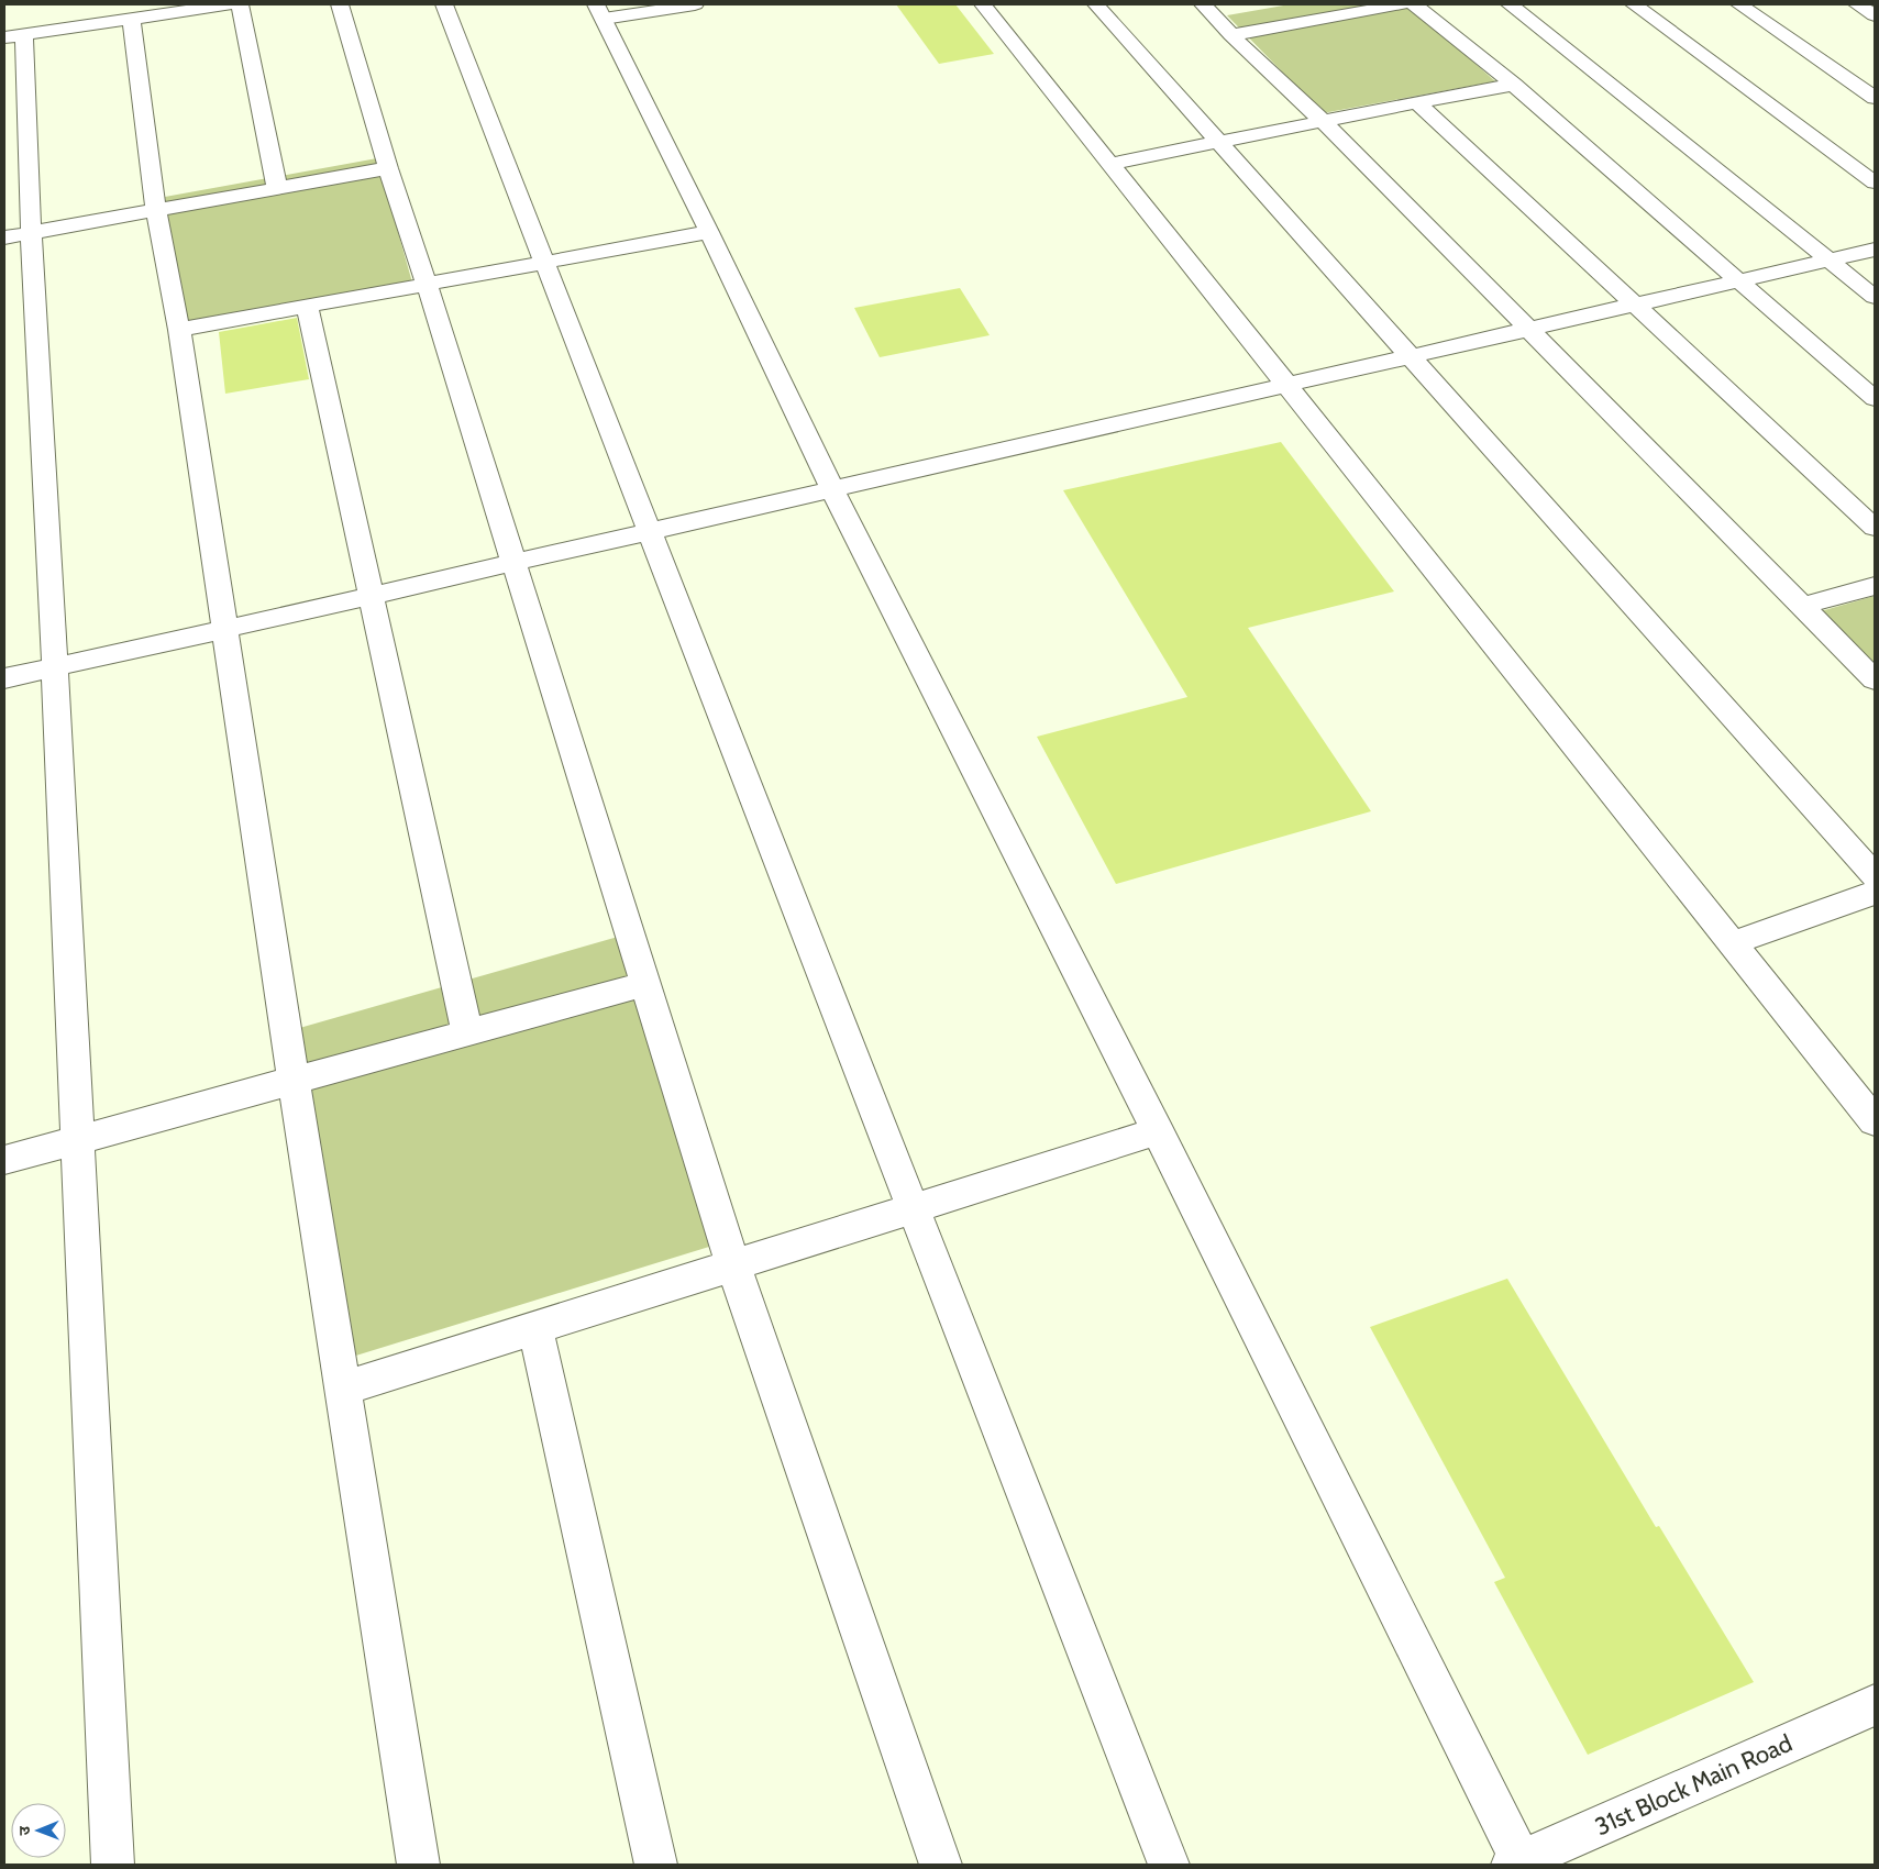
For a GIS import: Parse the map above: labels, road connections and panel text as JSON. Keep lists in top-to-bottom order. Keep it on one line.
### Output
{"streets":{"street":["31st Block Main Road"]},"north":"left"}
